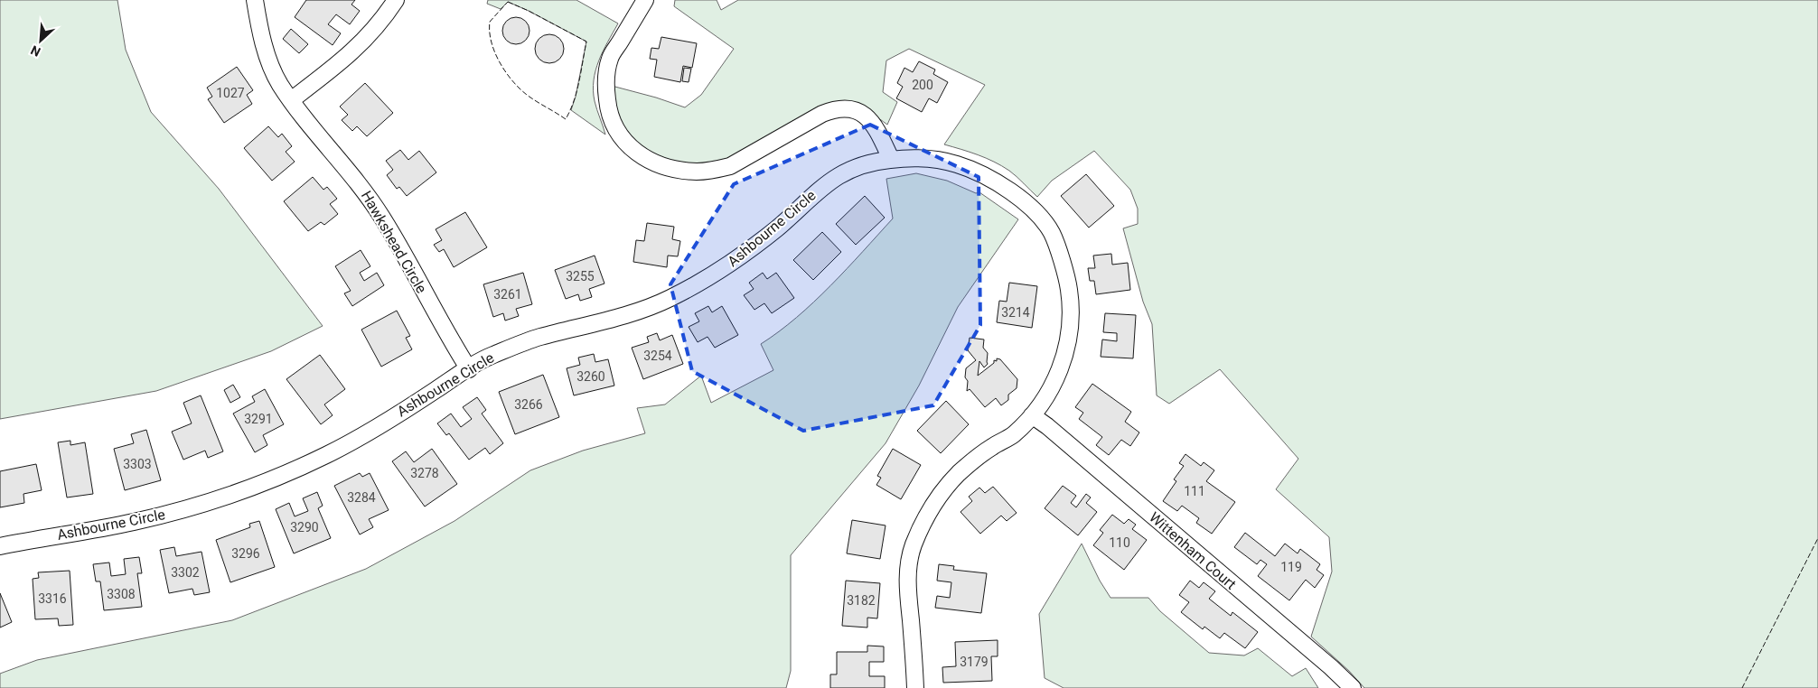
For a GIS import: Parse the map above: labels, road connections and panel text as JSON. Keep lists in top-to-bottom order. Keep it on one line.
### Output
{"streets":{"street":["Ashbourne Circle","Hawkshead Circle","Wittenham Court"]},"crossings":[["Ashbourne Circle","Hawkshead Circle"],["Ashbourne Circle","Wittenham Court"]],"house_numbers":["200","1027","3255","3261","3214","3254","3260","3266","3291","3303","3278","111","3284","3290","110","3296","119","3302","3308","3316","3182","3179"],"north":"bottom left"}
